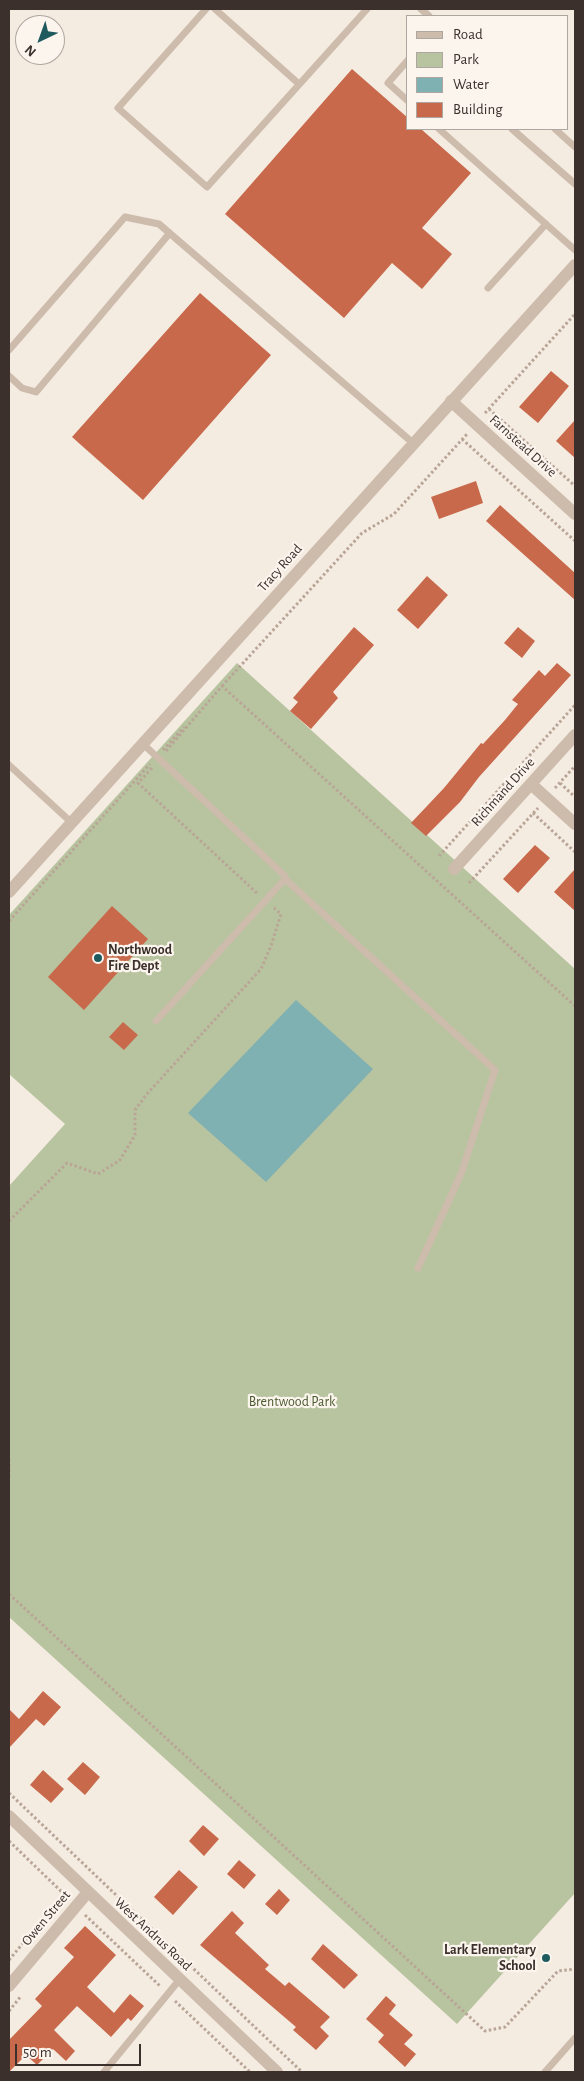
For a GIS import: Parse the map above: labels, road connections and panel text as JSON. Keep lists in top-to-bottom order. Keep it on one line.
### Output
{"streets":{"street":["Farnstead Drive","Tracy Road","Richmand Drive","Owen Street","West Andrus Road"]},"crossings":[["Farnstead Drive","Tracy Road"],["Owen Street","West Andrus Road"]],"parks":["Brentwood Park"],"places":["Northwood Fire Dept","Lark Elementary School"],"legend":["Road","Park","Water","Building"],"scale_bar":"50 m","north":"bottom left"}
